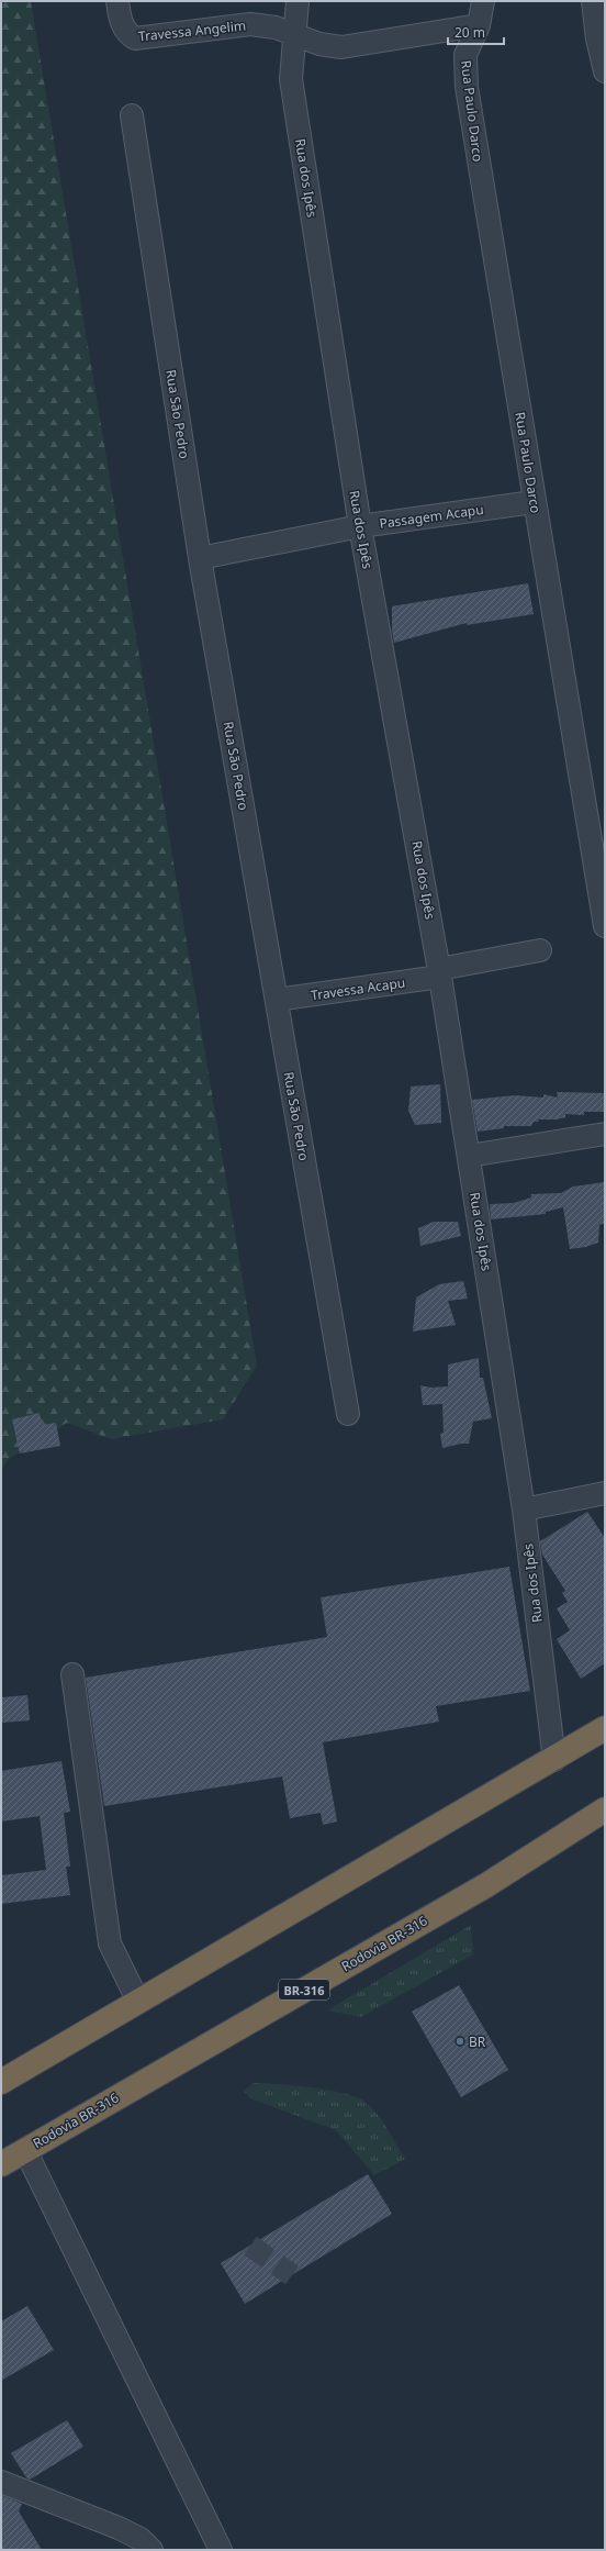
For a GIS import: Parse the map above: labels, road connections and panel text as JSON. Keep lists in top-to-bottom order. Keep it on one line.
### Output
{"streets":{"highway":["Rodovia BR-316","BR-316"],"street":["Travessa Angelim","Rua Paulo Darco","Rua dos Ipês","Rua São Pedro","Passagem Acapu","Travessa Acapu"]},"crossings":[["Travessa Angelim","Rua Paulo Darco"],["Travessa Angelim","Rua dos Ipês"],["Rua Paulo Darco","Passagem Acapu"],["Rua dos Ipês","Passagem Acapu"],["Rua dos Ipês","Travessa Acapu"],["Rua São Pedro","Passagem Acapu"],["Rua São Pedro","Travessa Acapu"]],"places":["BR"],"scale_bar":"20 m"}
